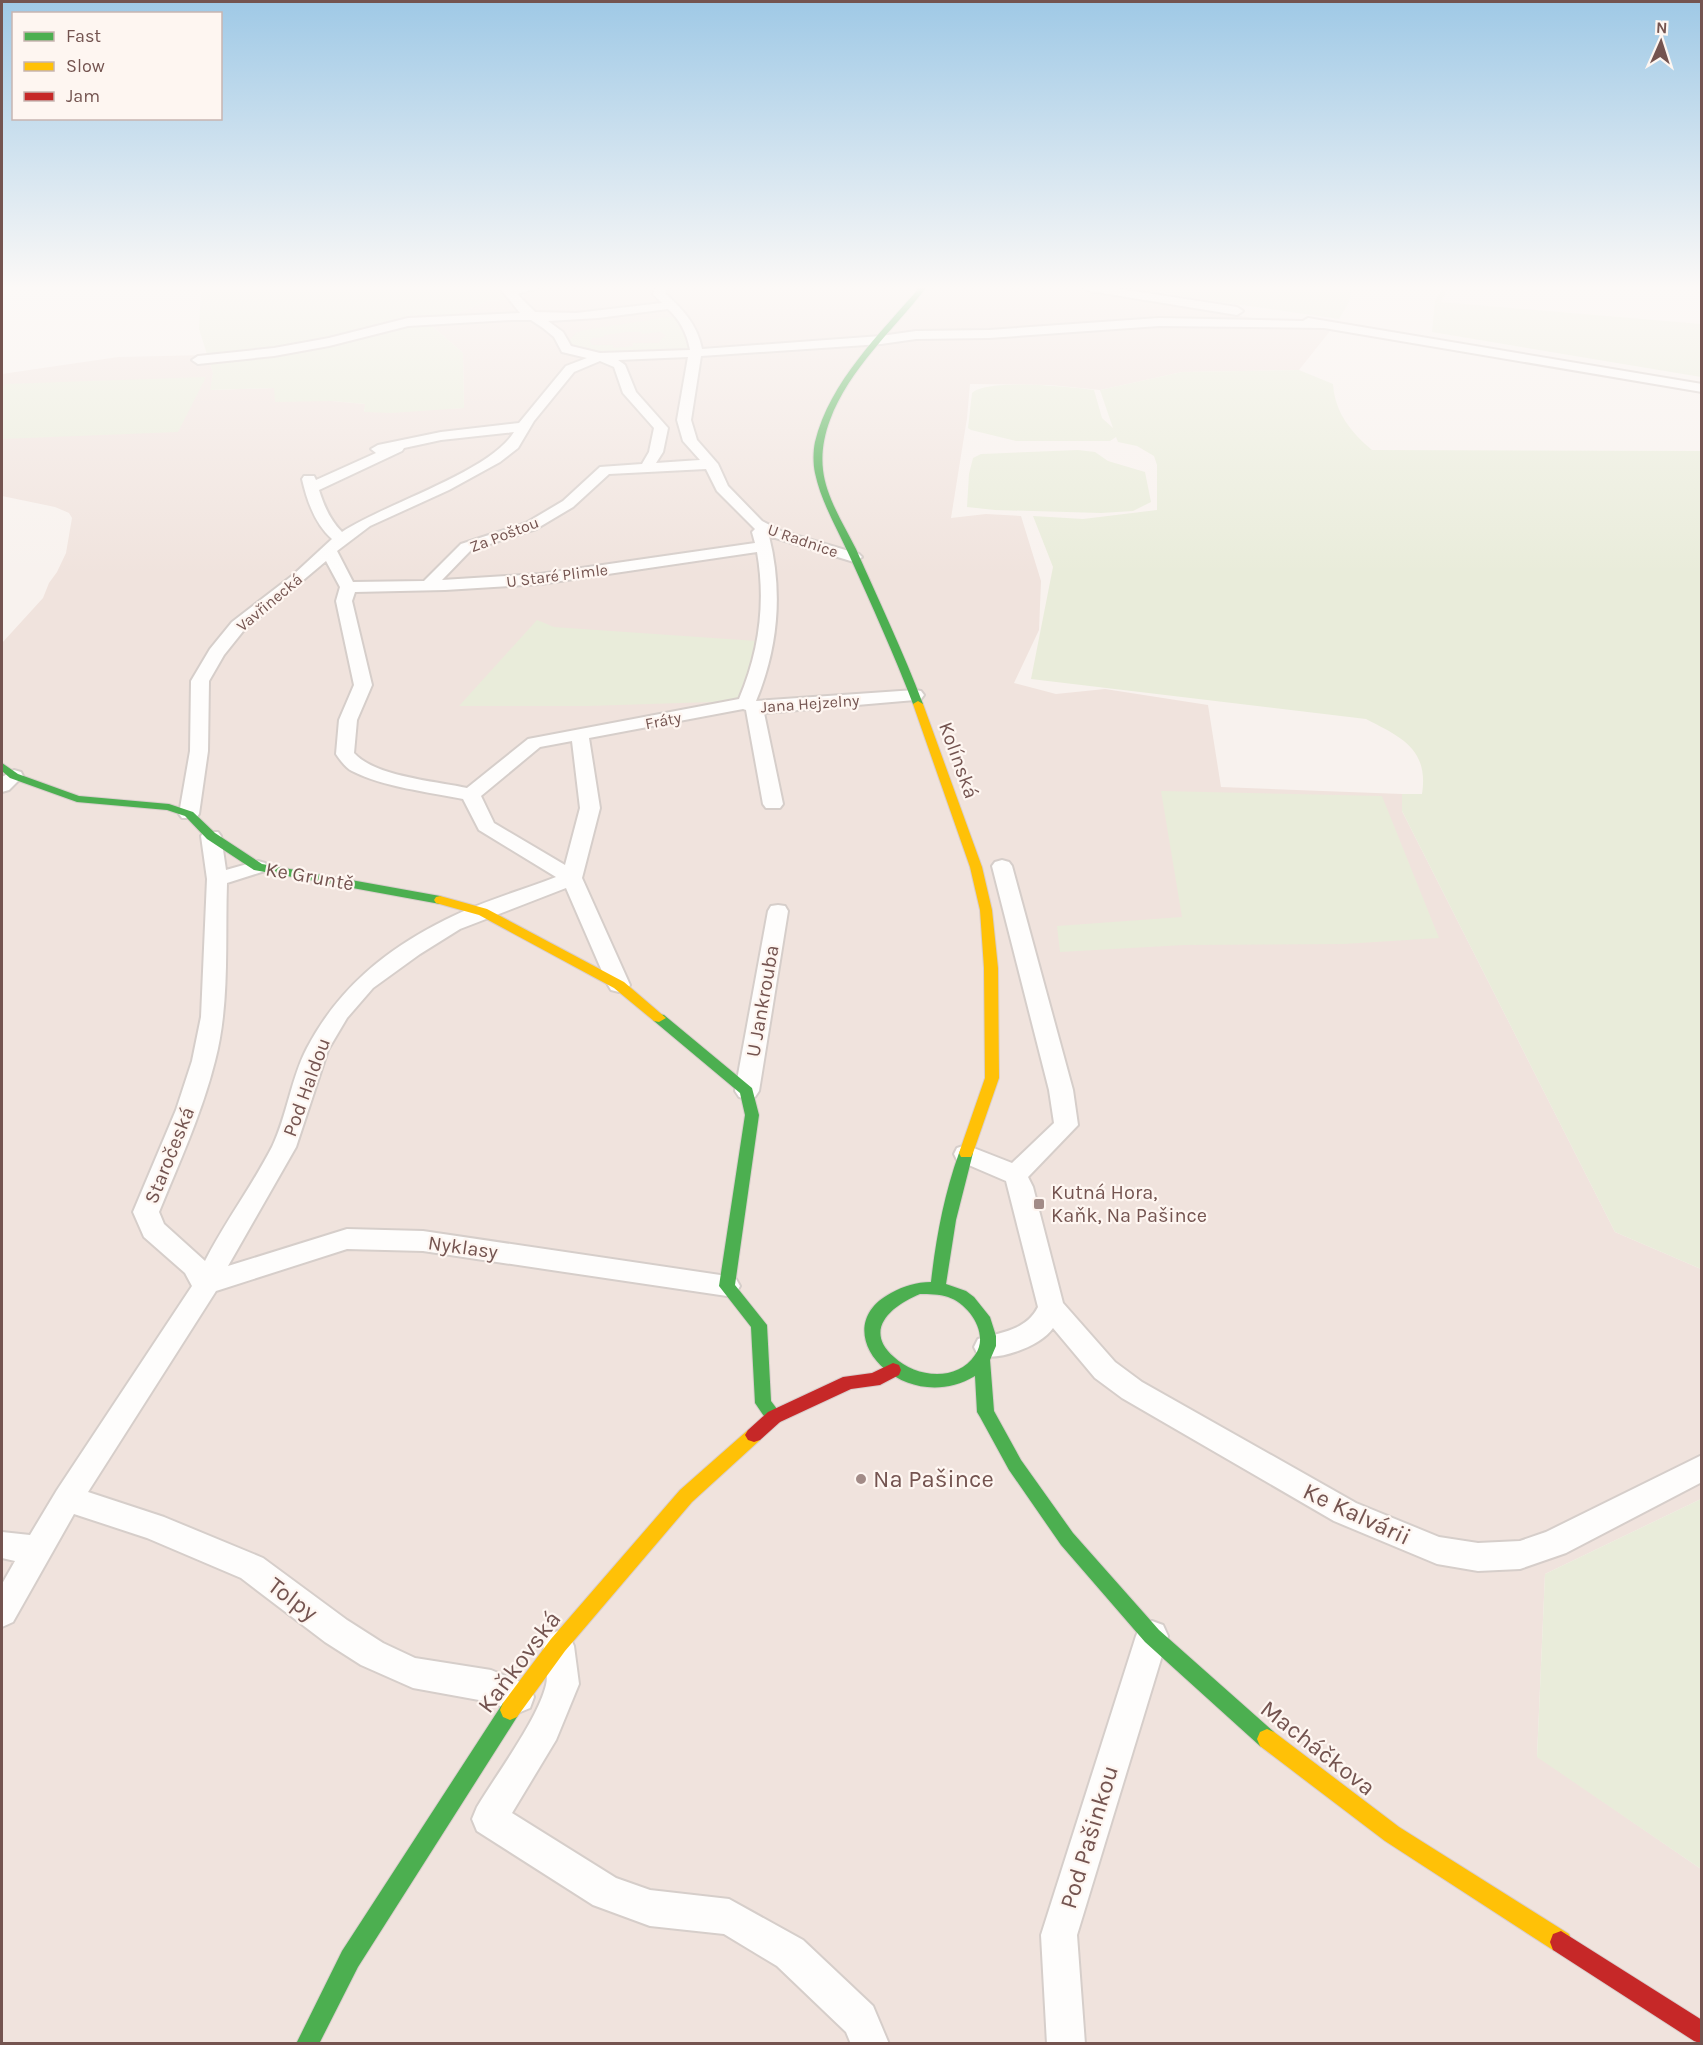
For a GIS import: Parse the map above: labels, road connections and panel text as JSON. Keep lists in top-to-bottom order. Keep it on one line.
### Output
{"streets":{"street":["Za Poštou","U Radnice","U Staré Plimle","Vavřinecká","Jana Hejzelny","Fráty","Kolínská","Ke Gruntě","U Jankrouba","Pod Haldou","Staročeská","Nyklasy","Ke Kalvárii","Tolpy","Kaňkovská","Macháčkova","Pod Pašinkou"]},"crossings":[["Za Poštou","U Staré Plimle"],["U Radnice","Jana Hejzelny"],["U Radnice","Kolínská"],["U Staré Plimle","Vavřinecká"],["U Staré Plimle","Jana Hejzelny"],["Vavřinecká","Ke Gruntě"],["Jana Hejzelny","Fráty"],["Jana Hejzelny","Kolínská"],["Ke Gruntě","U Jankrouba"],["Ke Gruntě","Pod Haldou"],["Ke Gruntě","Staročeská"],["Pod Haldou","Staročeská"],["Pod Haldou","Nyklasy"],["Staročeská","Nyklasy"],["Tolpy","Kaňkovská"],["Macháčkova","Pod Pašinkou"]],"places":{"transit":["Kutná Hora, Kaňk, Na Pašince"],"other":["Na Pašince"]},"legend":["Fast","Slow","Jam"],"north":"top"}
